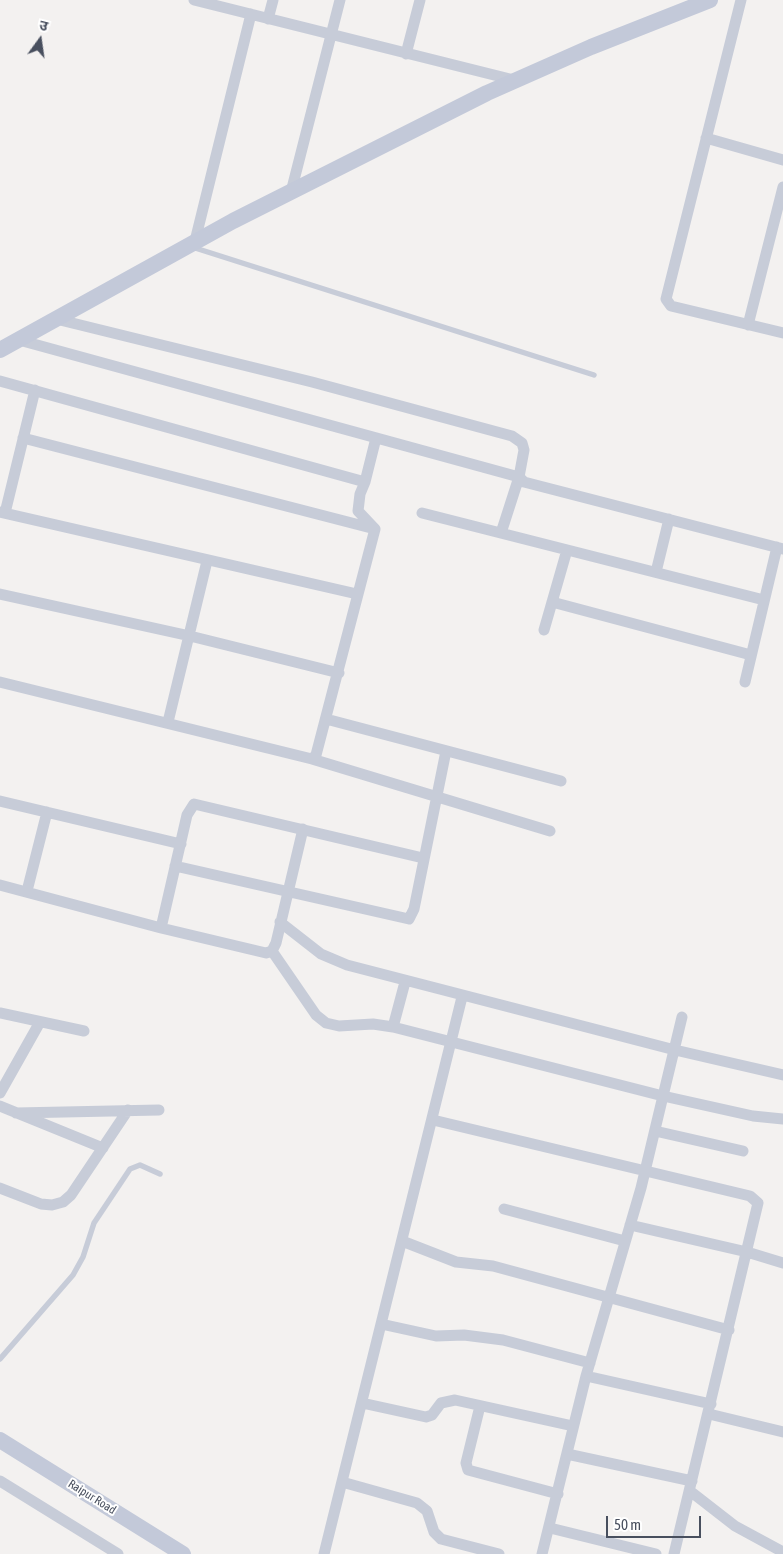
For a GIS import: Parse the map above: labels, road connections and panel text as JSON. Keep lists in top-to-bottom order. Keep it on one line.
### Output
{"streets":{"street":["Raipur Road"]},"scale_bar":"50 m","north":"top"}
